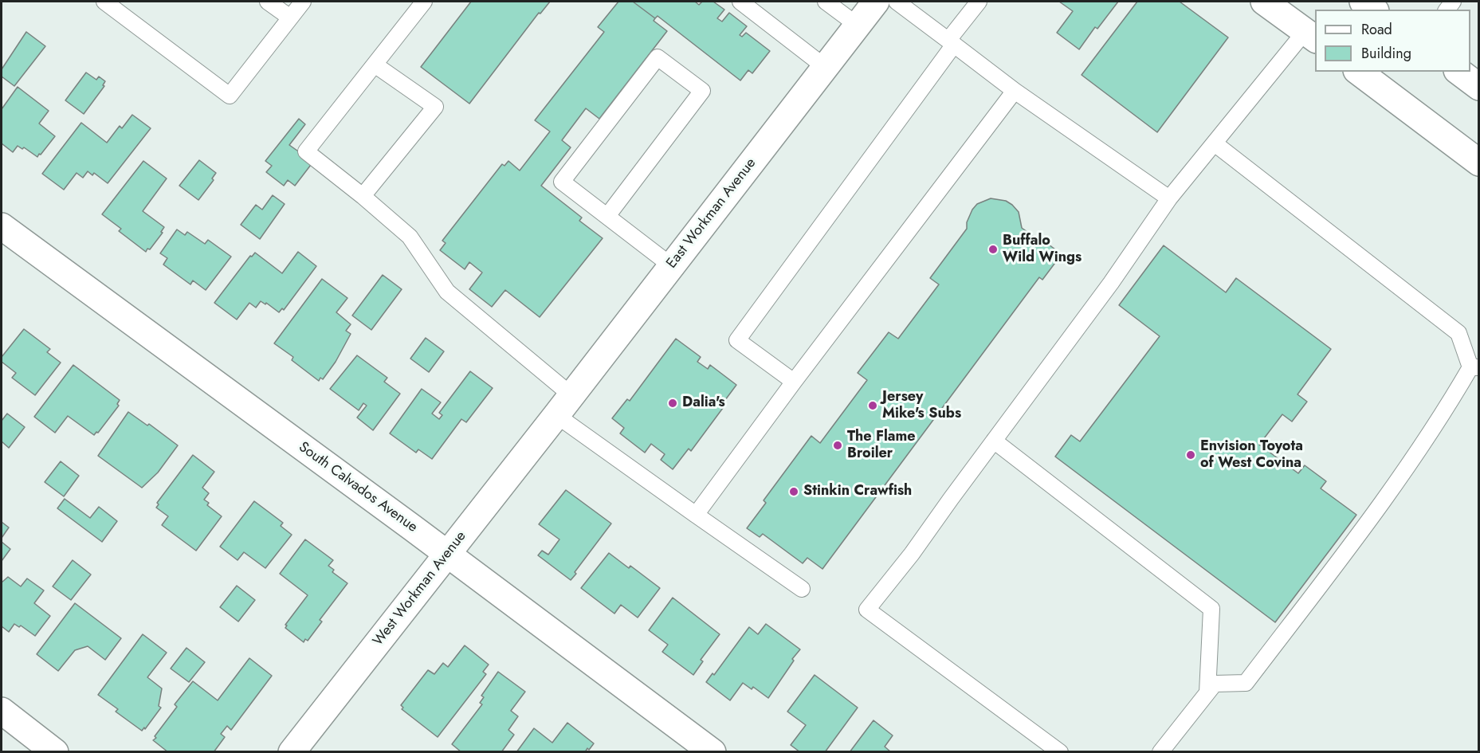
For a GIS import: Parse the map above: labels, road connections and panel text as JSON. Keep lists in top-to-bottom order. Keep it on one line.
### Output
{"streets":{"street":["East Workman Avenue","South Calvados Avenue","West Workman Avenue"]},"crossings":[["East Workman Avenue","West Workman Avenue"],["South Calvados Avenue","West Workman Avenue"]],"places":["Buffalo Wild Wings","Dalia's","Jersey Mike's Subs","The Flame Broiler","Envision Toyota of West Covina","Stinkin Crawfish"],"legend":["Road","Building"]}
